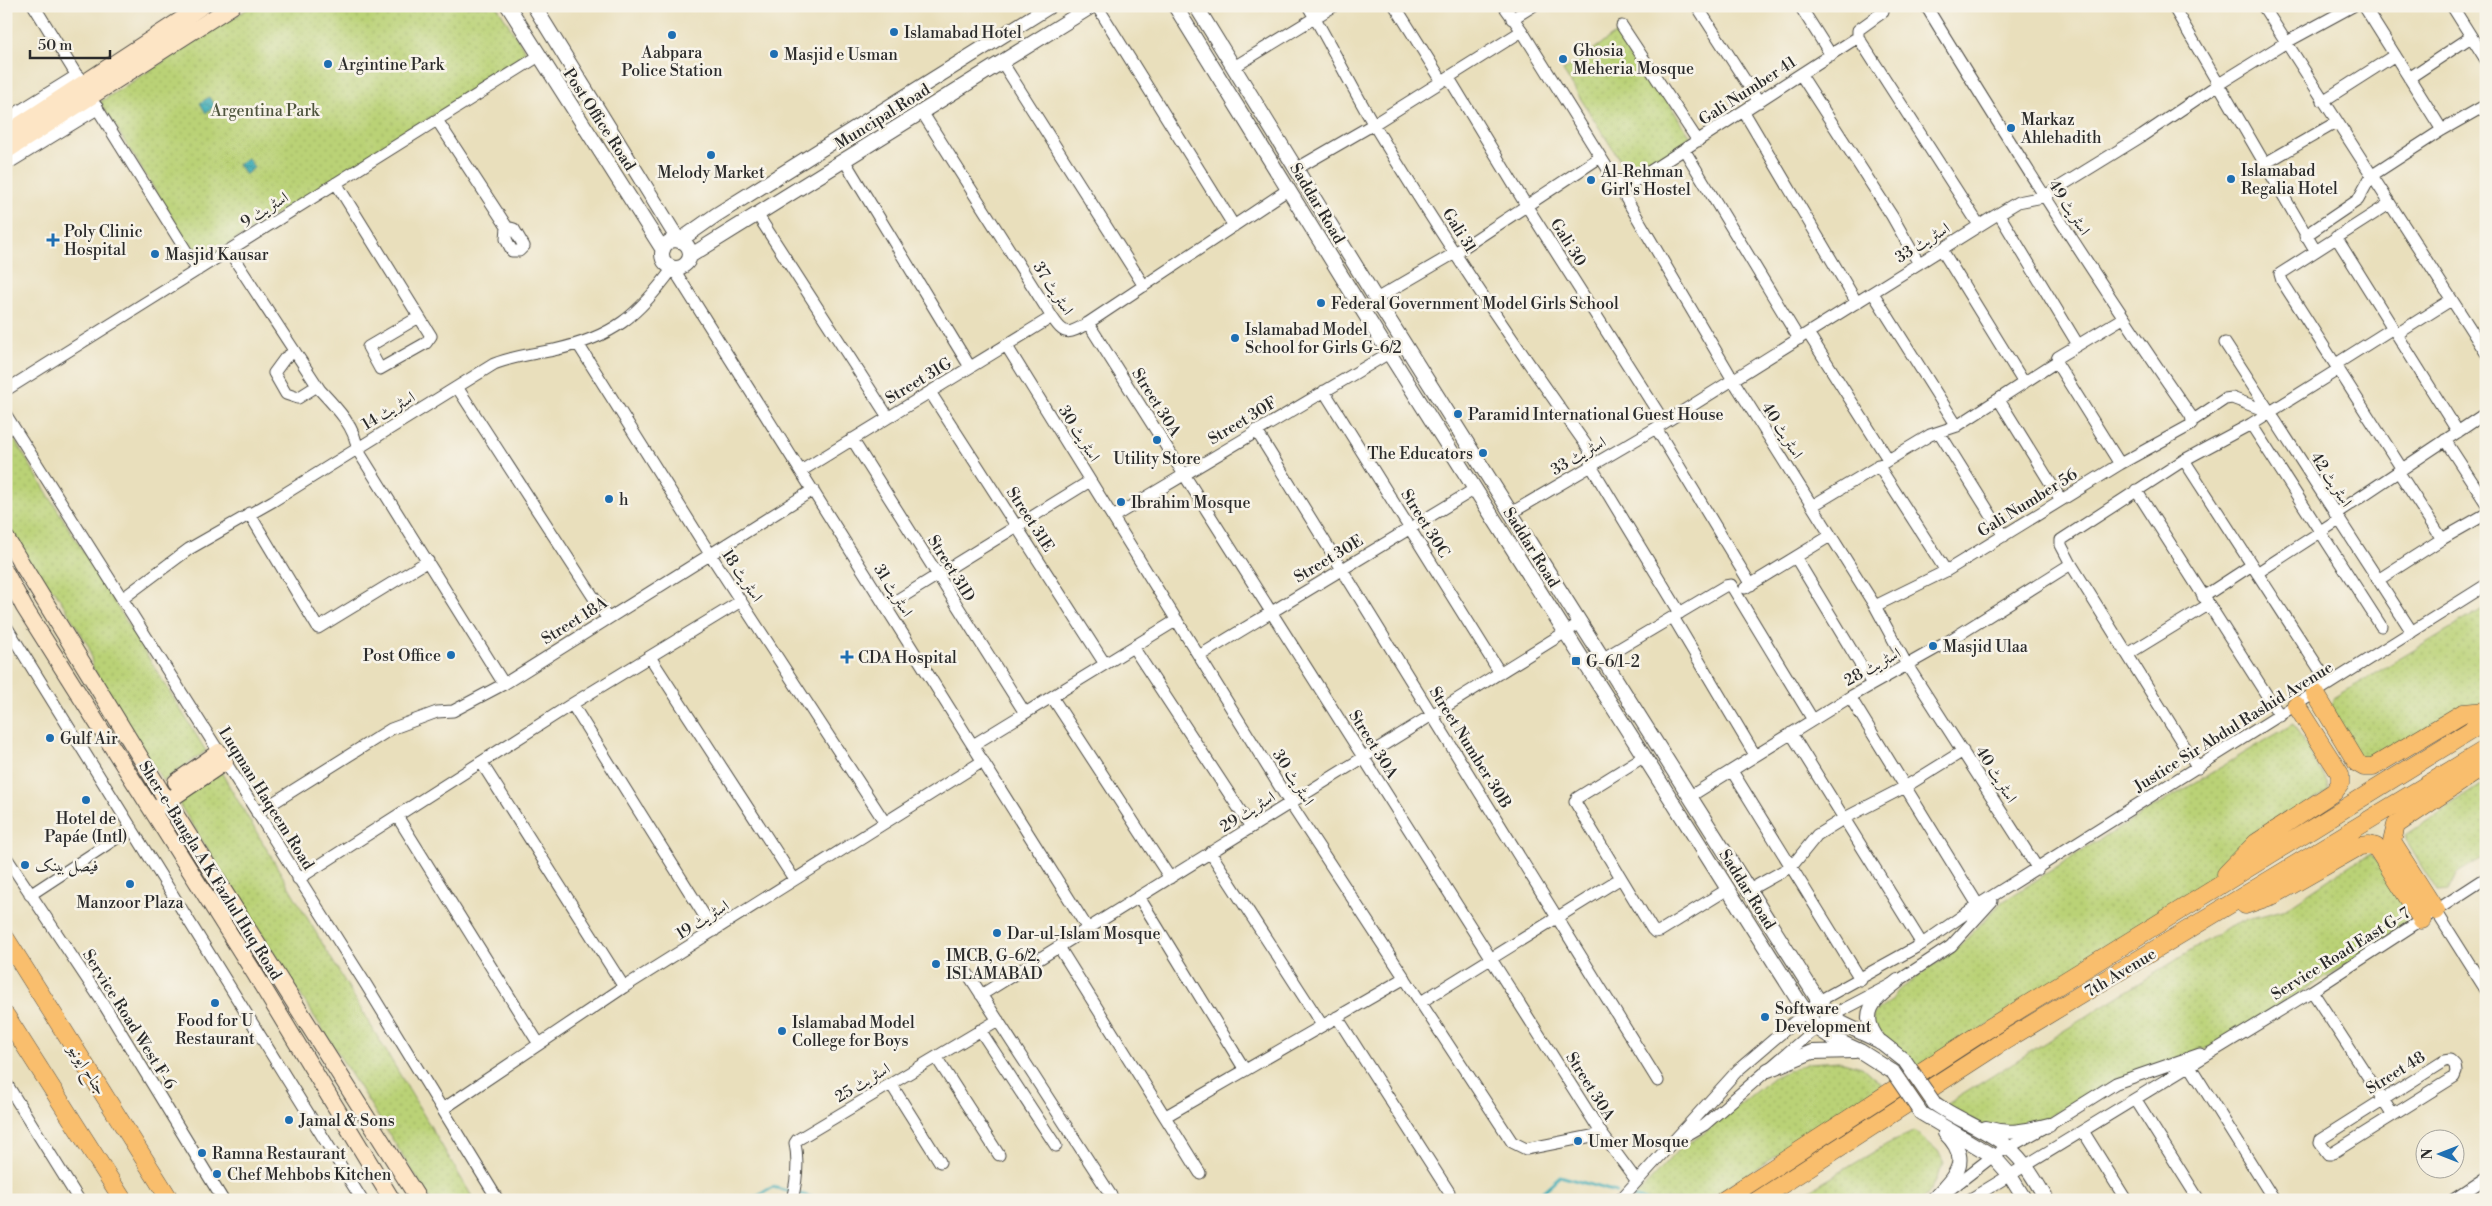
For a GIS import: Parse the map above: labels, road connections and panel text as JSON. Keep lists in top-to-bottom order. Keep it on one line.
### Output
{"streets":{"main road":["Sher-e-Bangla A K Fazlul Huq Road","7th Avenue","جناح ایونیو"],"street":["Gali Number 41","Muncipal Road","Post Office Road","Saddar Road","اسٹریٹ 49","اسٹریٹ 9","Gali 31","Gali 30","اسٹریٹ 33","اسٹریٹ 37","Street 31G","Street 30A","اسٹریٹ 14","Street 30F","اسٹریٹ 40","اسٹریٹ 30","اسٹریٹ 42","Gali Number 56","Street 31E","Street 30C","Street 30E","Street 31D","اسٹریٹ 18","اسٹریٹ 31","Street 18A","اسٹریٹ 28","Justice Sir Abdul Rashid Avenue","Street Number 30B","Luqman Haqeem Road","اسٹریٹ 29","اسٹریٹ 19","Service Road East G-7","Service Road West F-6","Street 48","اسٹریٹ 25"]},"crossings":[["Gali Number 41","اسٹریٹ 40"],["Muncipal Road","Post Office Road"],["Muncipal Road","اسٹریٹ 37"],["Muncipal Road","اسٹریٹ 14"],["Muncipal Road","اسٹریٹ 31"],["Post Office Road","اسٹریٹ 9"],["Post Office Road","اسٹریٹ 14"],["Post Office Road","اسٹریٹ 31"],["Saddar Road","اسٹریٹ 33"],["Saddar Road","اسٹریٹ 37"],["Saddar Road","Street 30F"],["Saddar Road","Street 30E"],["Saddar Road","اسٹریٹ 28"],["Saddar Road","Justice Sir Abdul Rashid Avenue"],["Saddar Road","اسٹریٹ 29"],["اسٹریٹ 49","اسٹریٹ 33"],["اسٹریٹ 49","Gali Number 56"],["Gali 31","اسٹریٹ 33"],["Gali 31","اسٹریٹ 28"],["Gali 30","اسٹریٹ 33"],["اسٹریٹ 33","اسٹریٹ 40"],["اسٹریٹ 37","Street 31G"],["اسٹریٹ 37","Street 30A"],["Street 31G","اسٹریٹ 30"],["Street 31G","Street 31E"],["Street 31G","Street 31D"],["Street 31G","اسٹریٹ 31"],["Street 30A","Street 30F"],["Street 30A","اسٹریٹ 30"],["Street 30A","Street 30E"],["Street 30A","Justice Sir Abdul Rashid Avenue"],["Street 30A","اسٹریٹ 29"],["اسٹریٹ 14","اسٹریٹ 18"],["اسٹریٹ 14","اسٹریٹ 31"],["اسٹریٹ 14","Luqman Haqeem Road"],["Street 30F","اسٹریٹ 30"],["Street 30F","Street 30C"],["Street 30F","Street Number 30B"],["اسٹریٹ 40","Gali Number 56"],["اسٹریٹ 40","اسٹریٹ 28"],["اسٹریٹ 40","Justice Sir Abdul Rashid Avenue"],["اسٹریٹ 30","Street 30E"],["اسٹریٹ 30","اسٹریٹ 29"],["اسٹریٹ 42","Gali Number 56"],["اسٹریٹ 42","Justice Sir Abdul Rashid Avenue"],["Street 30C","Street 30E"],["Street 30C","اسٹریٹ 29"],["Street 30E","Street Number 30B"],["اسٹریٹ 18","Street 18A"],["اسٹریٹ 18","اسٹریٹ 19"],["اسٹریٹ 31","Street 18A"],["اسٹریٹ 31","اسٹریٹ 29"],["اسٹریٹ 31","اسٹریٹ 19"],["Street 18A","Luqman Haqeem Road"],["Street Number 30B","اسٹریٹ 29"],["Luqman Haqeem Road","اسٹریٹ 19"]],"parks":["Argentina Park"],"places":{"other":["Islamabad Hotel","Aabpara Police Station","Masjid e Usman","Ghosia Meheria Mosque","Argintine Park","Markaz Ahlehadith","Melody Market","Islamabad Regalia Hotel","Al-Rehman Girl's Hostel","Masjid Kausar","Federal Government Model Girls School","Islamabad Model School for Girls G-6/2","Paramid International Guest House","Utility Store","The Educators","h","Ibrahim Mosque","Masjid Ulaa","Post Office","Gulf Air","Hotel de Papáe (Intl)","فیصل بینک","Manzoor Plaza","Dar-ul-Islam Mosque","IMCB, G-6/2, ISLAMABAD","Food for U Restaurant","Software Development","Islamabad Model College for Boys","Jamal & Sons","Umer Mosque","Ramna Restaurant","Chef Mehbobs Kitchen"],"health":["Poly Clinic Hospital","CDA Hospital"],"transit":["G-6/1-2"]},"scale_bar":"50 m","north":"left"}
